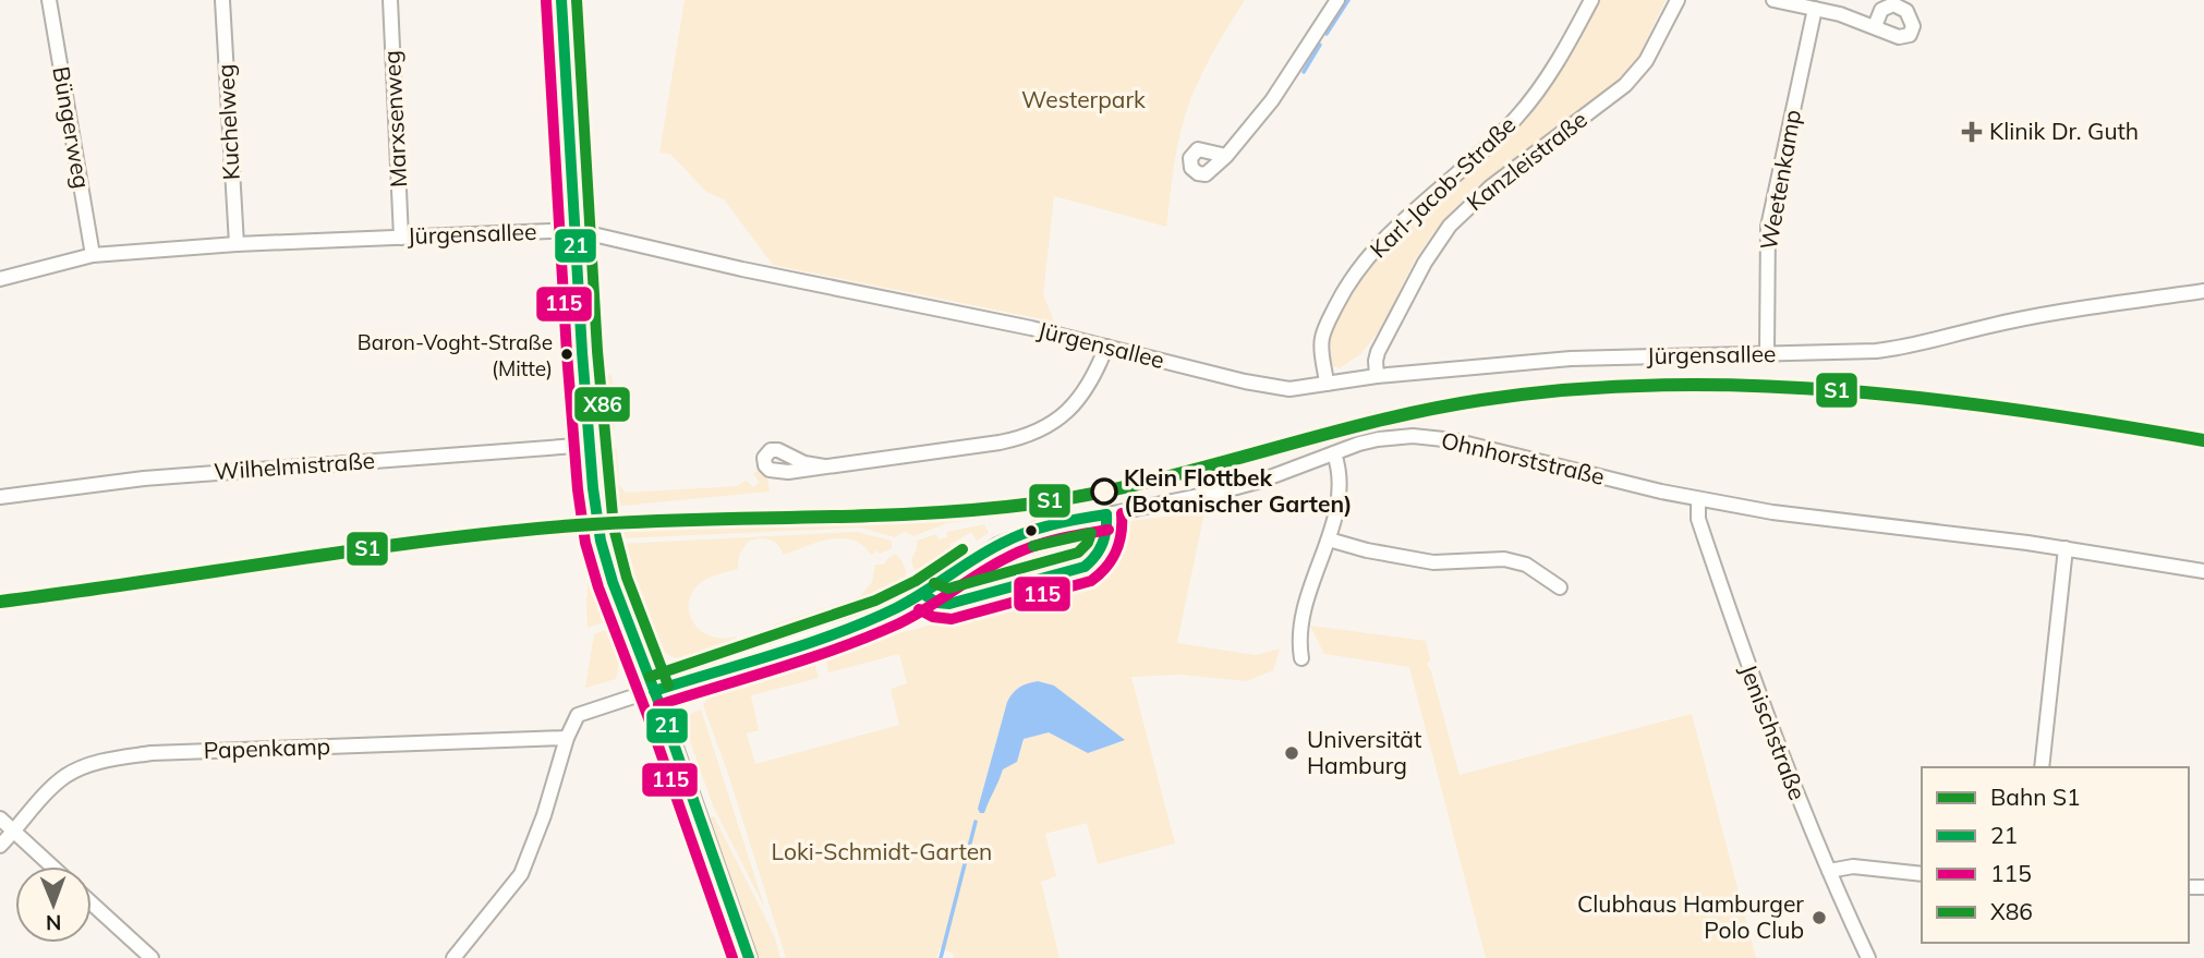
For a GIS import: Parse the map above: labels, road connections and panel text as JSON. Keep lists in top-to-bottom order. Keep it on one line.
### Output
{"streets":{"street":["Marxsenweg","Kuchelweg","Büngerweg","Kanzleistraße","Weetenkamp","Karl-Jacob-Straße","Jürgensallee","Ohnhorststraße","Wilhelmistraße","Jenischstraße","Papenkamp"]},"crossings":[["Marxsenweg","Jürgensallee"],["Kuchelweg","Jürgensallee"],["Büngerweg","Jürgensallee"],["Kanzleistraße","Jürgensallee"],["Weetenkamp","Jürgensallee"],["Karl-Jacob-Straße","Jürgensallee"],["Ohnhorststraße","Jenischstraße"],["Ohnhorststraße","Papenkamp"]],"parks":["Westerpark","Loki-Schmidt-Garten"],"places":{"health":["Klinik Dr. Guth"],"other":["Baron-Voght-Straße (Mitte)","Klein Flottbek (Botanischer Garten)","Universität Hamburg","Clubhaus Hamburger Polo Club"]},"lines":["transit line 21","transit line X86","transit line 115","rail line S1"],"legend":["Bahn S1","21","115","X86"],"north":"bottom"}
